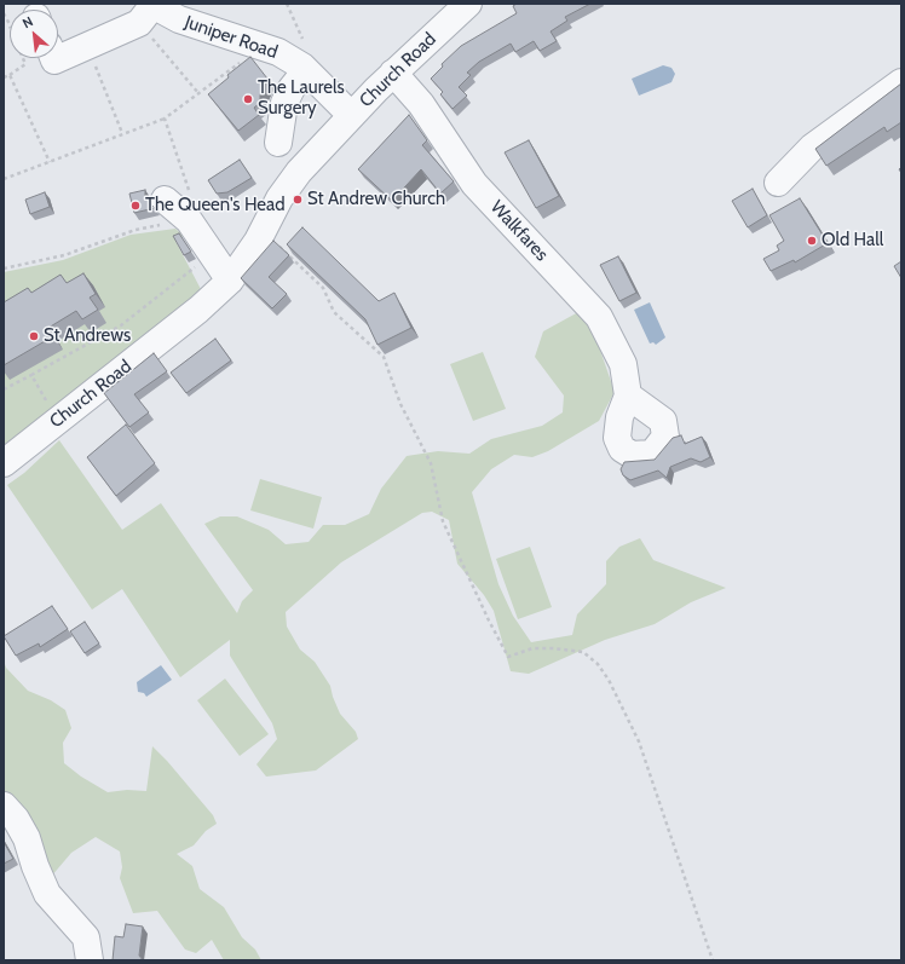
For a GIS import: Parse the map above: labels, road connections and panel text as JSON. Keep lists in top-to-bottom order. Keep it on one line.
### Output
{"streets":{"street":["Juniper Road","Church Road","Walkfares"]},"crossings":[["Juniper Road","Church Road"],["Church Road","Walkfares"]],"places":["The Laurels Surgery","St Andrew Church","The Queen's Head","Old Hall","St Andrews"],"north":"top left"}
